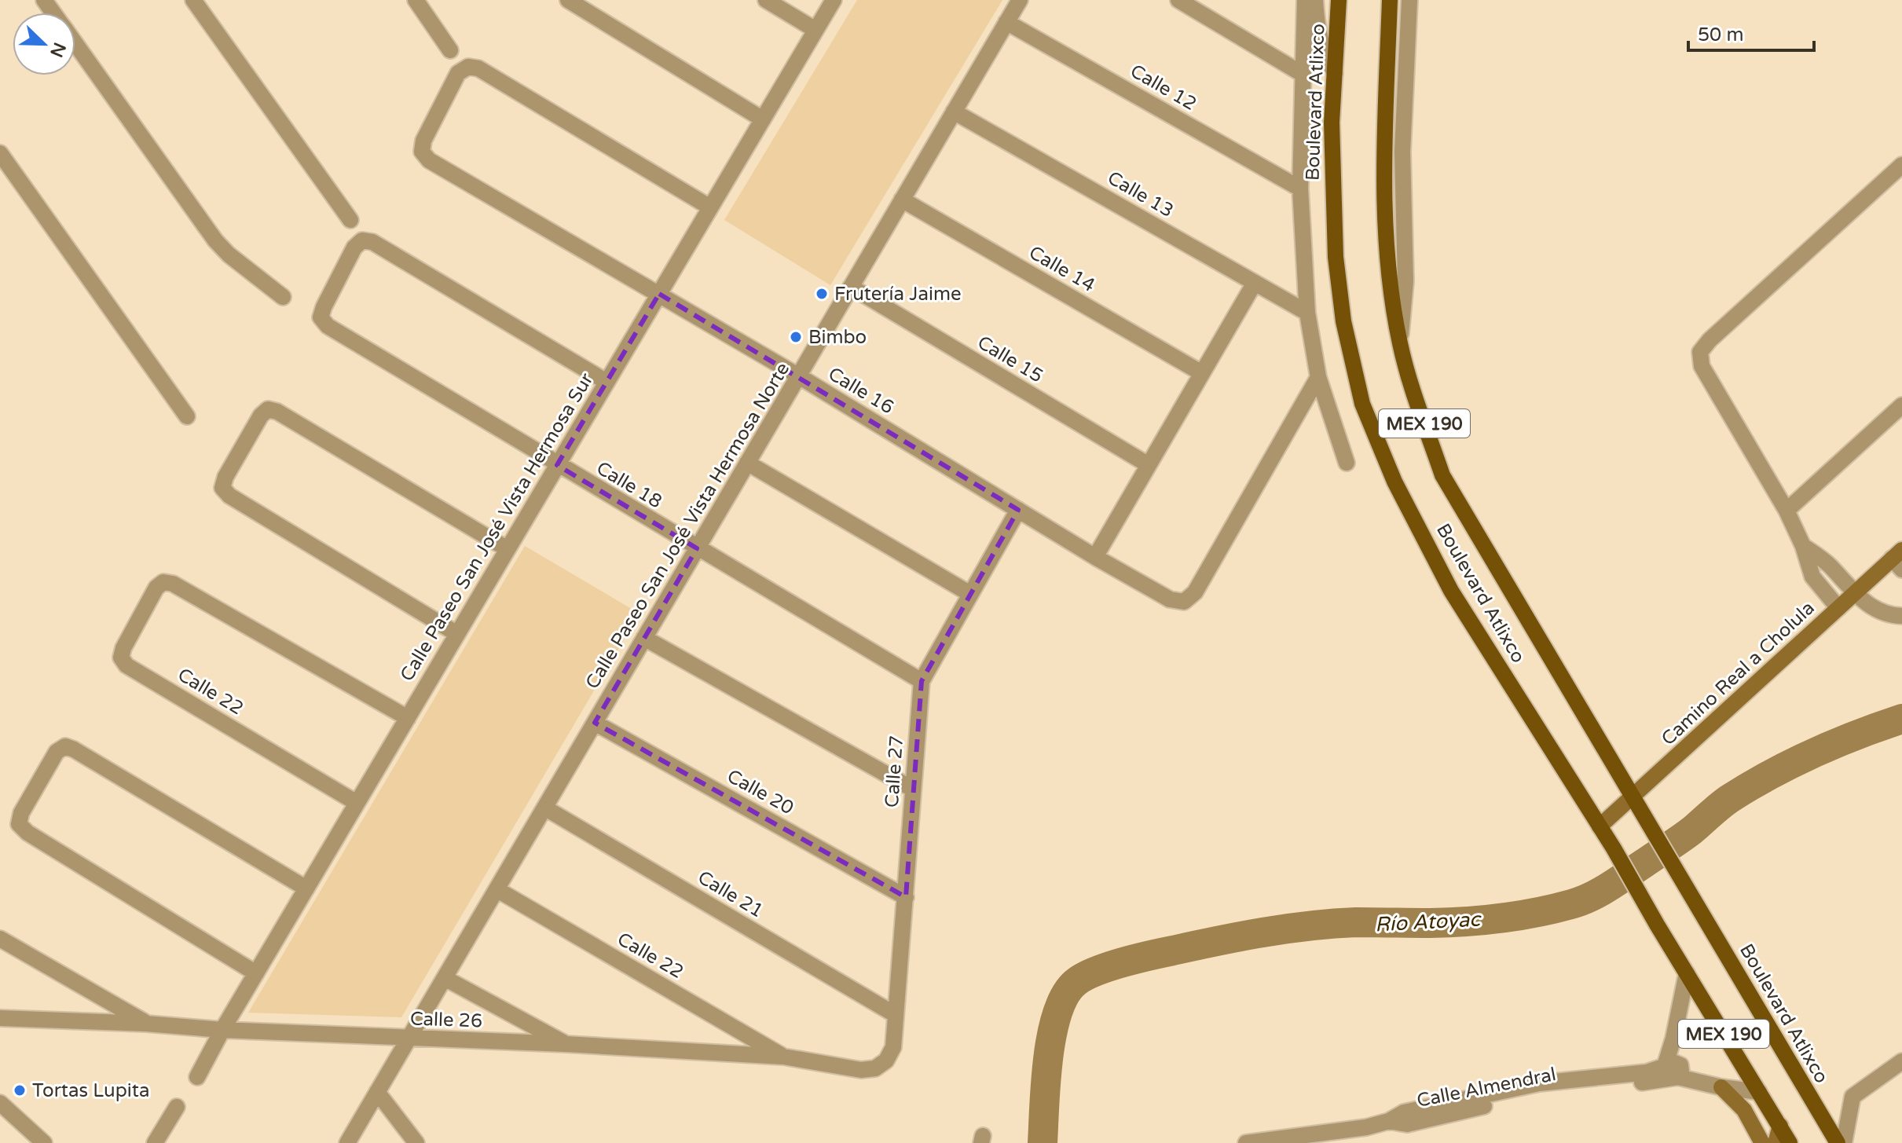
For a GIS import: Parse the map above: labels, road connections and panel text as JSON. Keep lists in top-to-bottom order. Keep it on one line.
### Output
{"streets":{"main road":["Boulevard Atlixco","MEX 190","Camino Real a Cholula"],"street":["Calle 12","Calle 13","Calle 14","Calle 15","Calle 16","Calle 18","Calle Paseo San José Vista Hermosa Norte","Calle Paseo San José Vista Hermosa Sur","Calle 22","Calle 27","Calle 20","Calle 21","Calle 26","Calle Almendral"]},"crossings":[["Calle 12","Calle Paseo San José Vista Hermosa Norte"],["Boulevard Atlixco","Camino Real a Cholula"],["Boulevard Atlixco","Calle Almendral"],["Calle 13","Calle Paseo San José Vista Hermosa Norte"],["Calle 14","Calle Paseo San José Vista Hermosa Norte"],["Calle 15","Calle Paseo San José Vista Hermosa Norte"],["Calle 16","Calle Paseo San José Vista Hermosa Norte"],["Calle 16","Calle Paseo San José Vista Hermosa Sur"],["Calle 16","Calle 27"],["Calle 18","Calle Paseo San José Vista Hermosa Norte"],["Calle 18","Calle Paseo San José Vista Hermosa Sur"],["Calle 18","Calle 27"],["Calle Paseo San José Vista Hermosa Norte","Calle 22"],["Calle Paseo San José Vista Hermosa Norte","Calle 20"],["Calle Paseo San José Vista Hermosa Norte","Calle 21"],["Calle Paseo San José Vista Hermosa Norte","Calle 26"],["Calle Paseo San José Vista Hermosa Sur","Calle 22"],["Calle Paseo San José Vista Hermosa Sur","Calle 26"],["Calle 22","Calle 26"],["Calle 27","Calle 20"],["Calle 27","Calle 21"],["Calle 27","Calle 26"]],"water":["Río Atoyac"],"places":["Frutería Jaime","Bimbo","Tortas Lupita"],"scale_bar":"50 m","north":"bottom right"}
